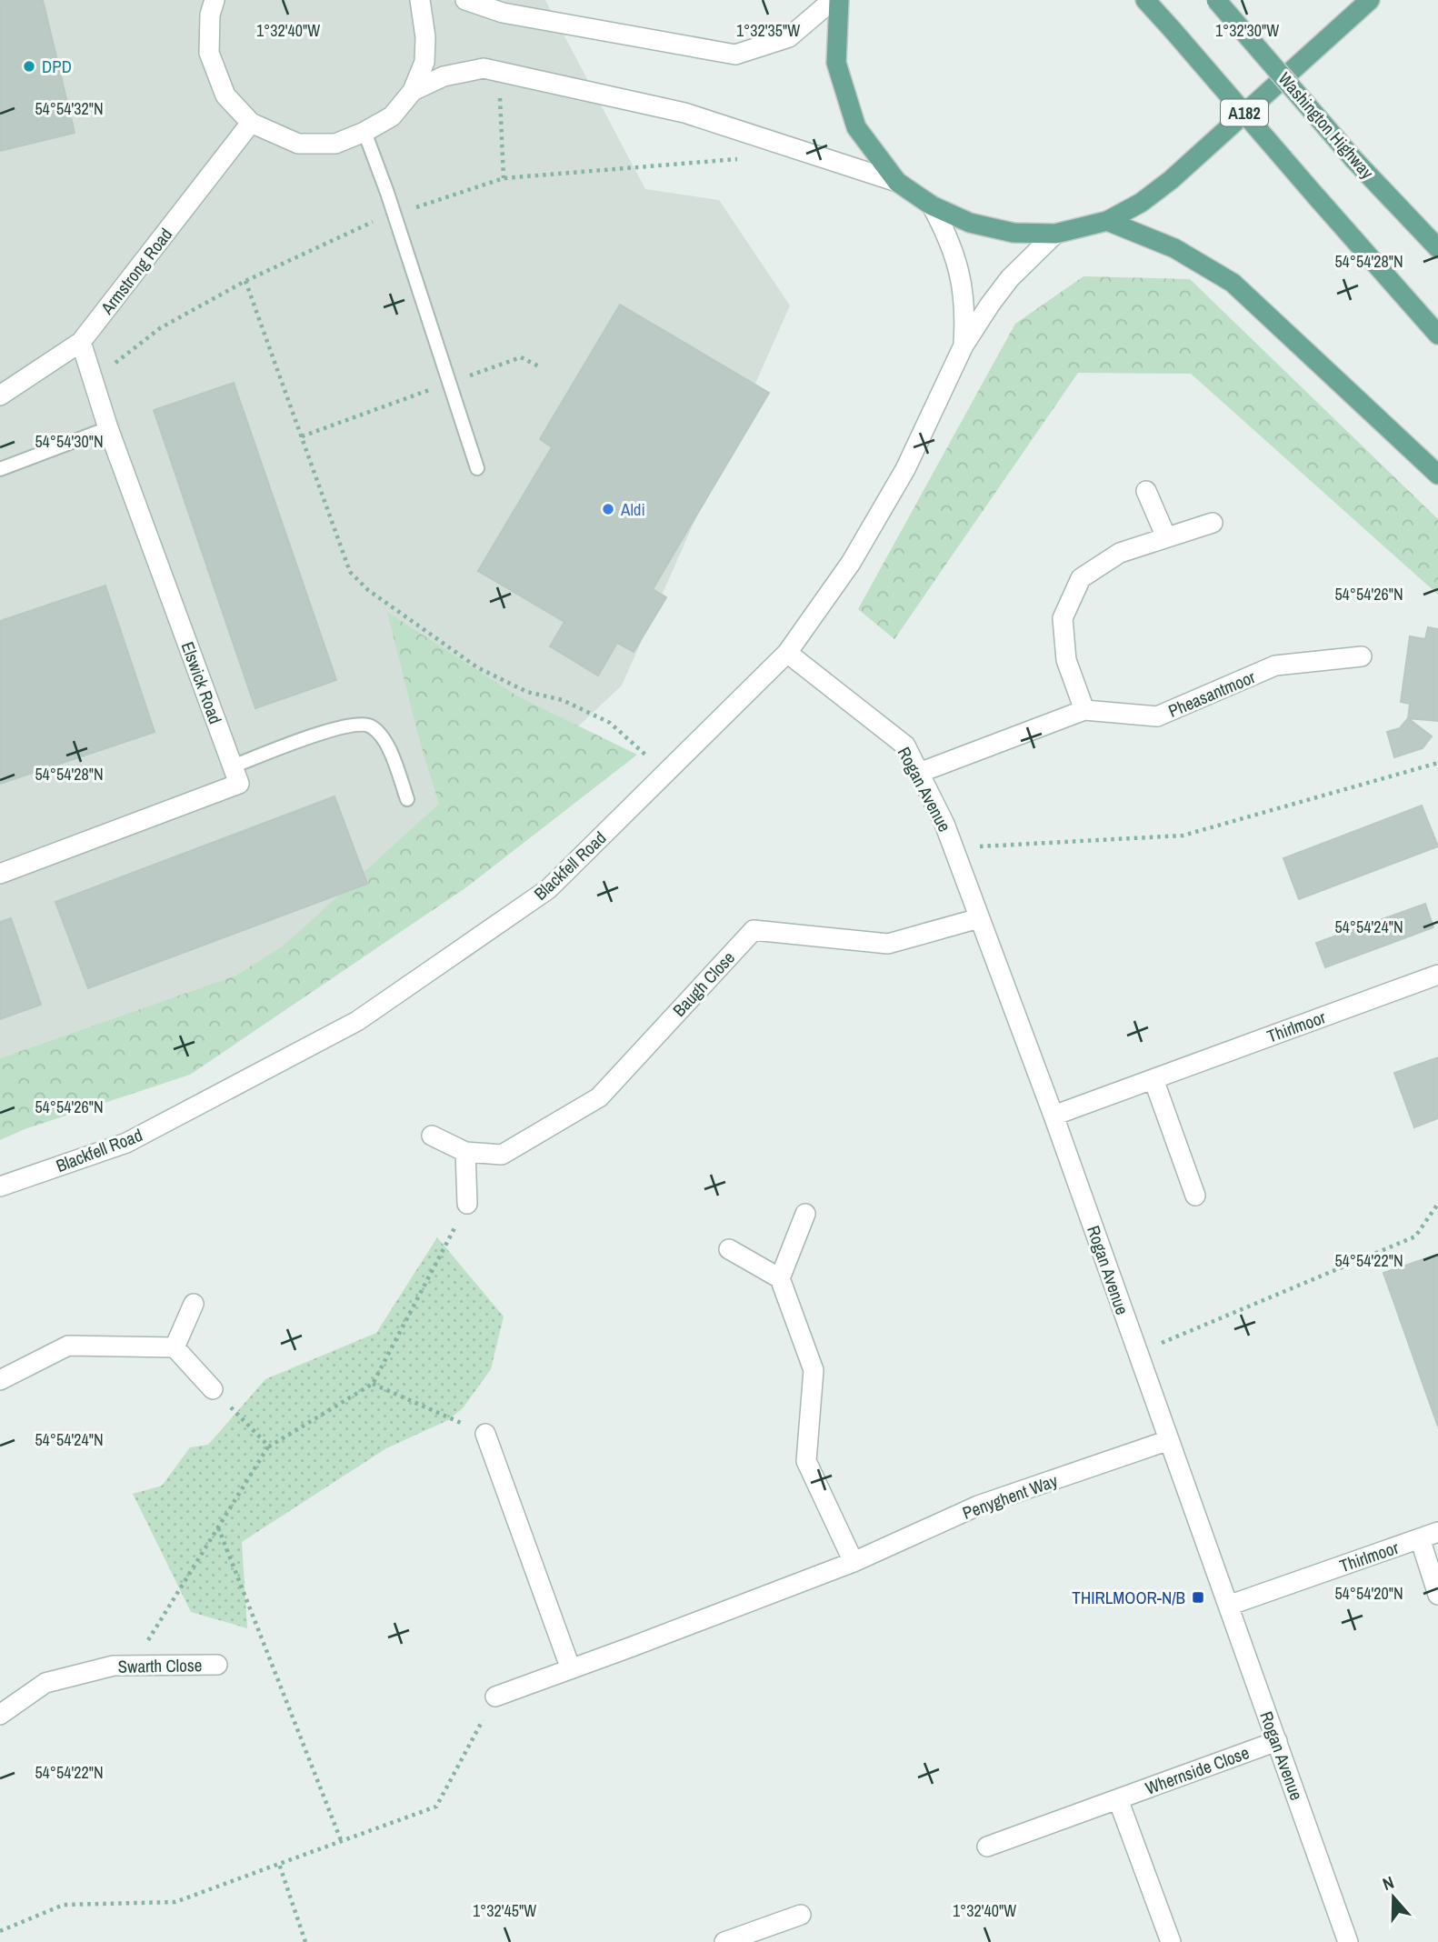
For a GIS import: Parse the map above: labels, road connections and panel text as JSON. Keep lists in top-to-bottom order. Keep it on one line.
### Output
{"streets":{"main road":["A182","Washington Highway"],"street":["Armstrong Road","Elswick Road","Pheasantmoor","Rogan Avenue","Blackfell Road","Baugh Close","Thirlmoor","Penyghent Way","Swarth Close","Whernside Close"]},"crossings":[["Armstrong Road","Elswick Road"],["Pheasantmoor","Rogan Avenue"],["Rogan Avenue","Blackfell Road"],["Rogan Avenue","Baugh Close"],["Rogan Avenue","Thirlmoor"],["Rogan Avenue","Penyghent Way"],["Rogan Avenue","Whernside Close"]],"places":{"other":["DPD","Aldi"],"transit":["THIRLMOOR-N/B"]},"north":"top","coordinates":["1°32'40\"W","1°32'35\"W","1°32'30\"W","54°54'32\"N","54°54'28\"N","54°54'30\"N","54°54'26\"N","54°54'24\"N","54°54'22\"N","54°54'20\"N","1°32'45\"W"]}
